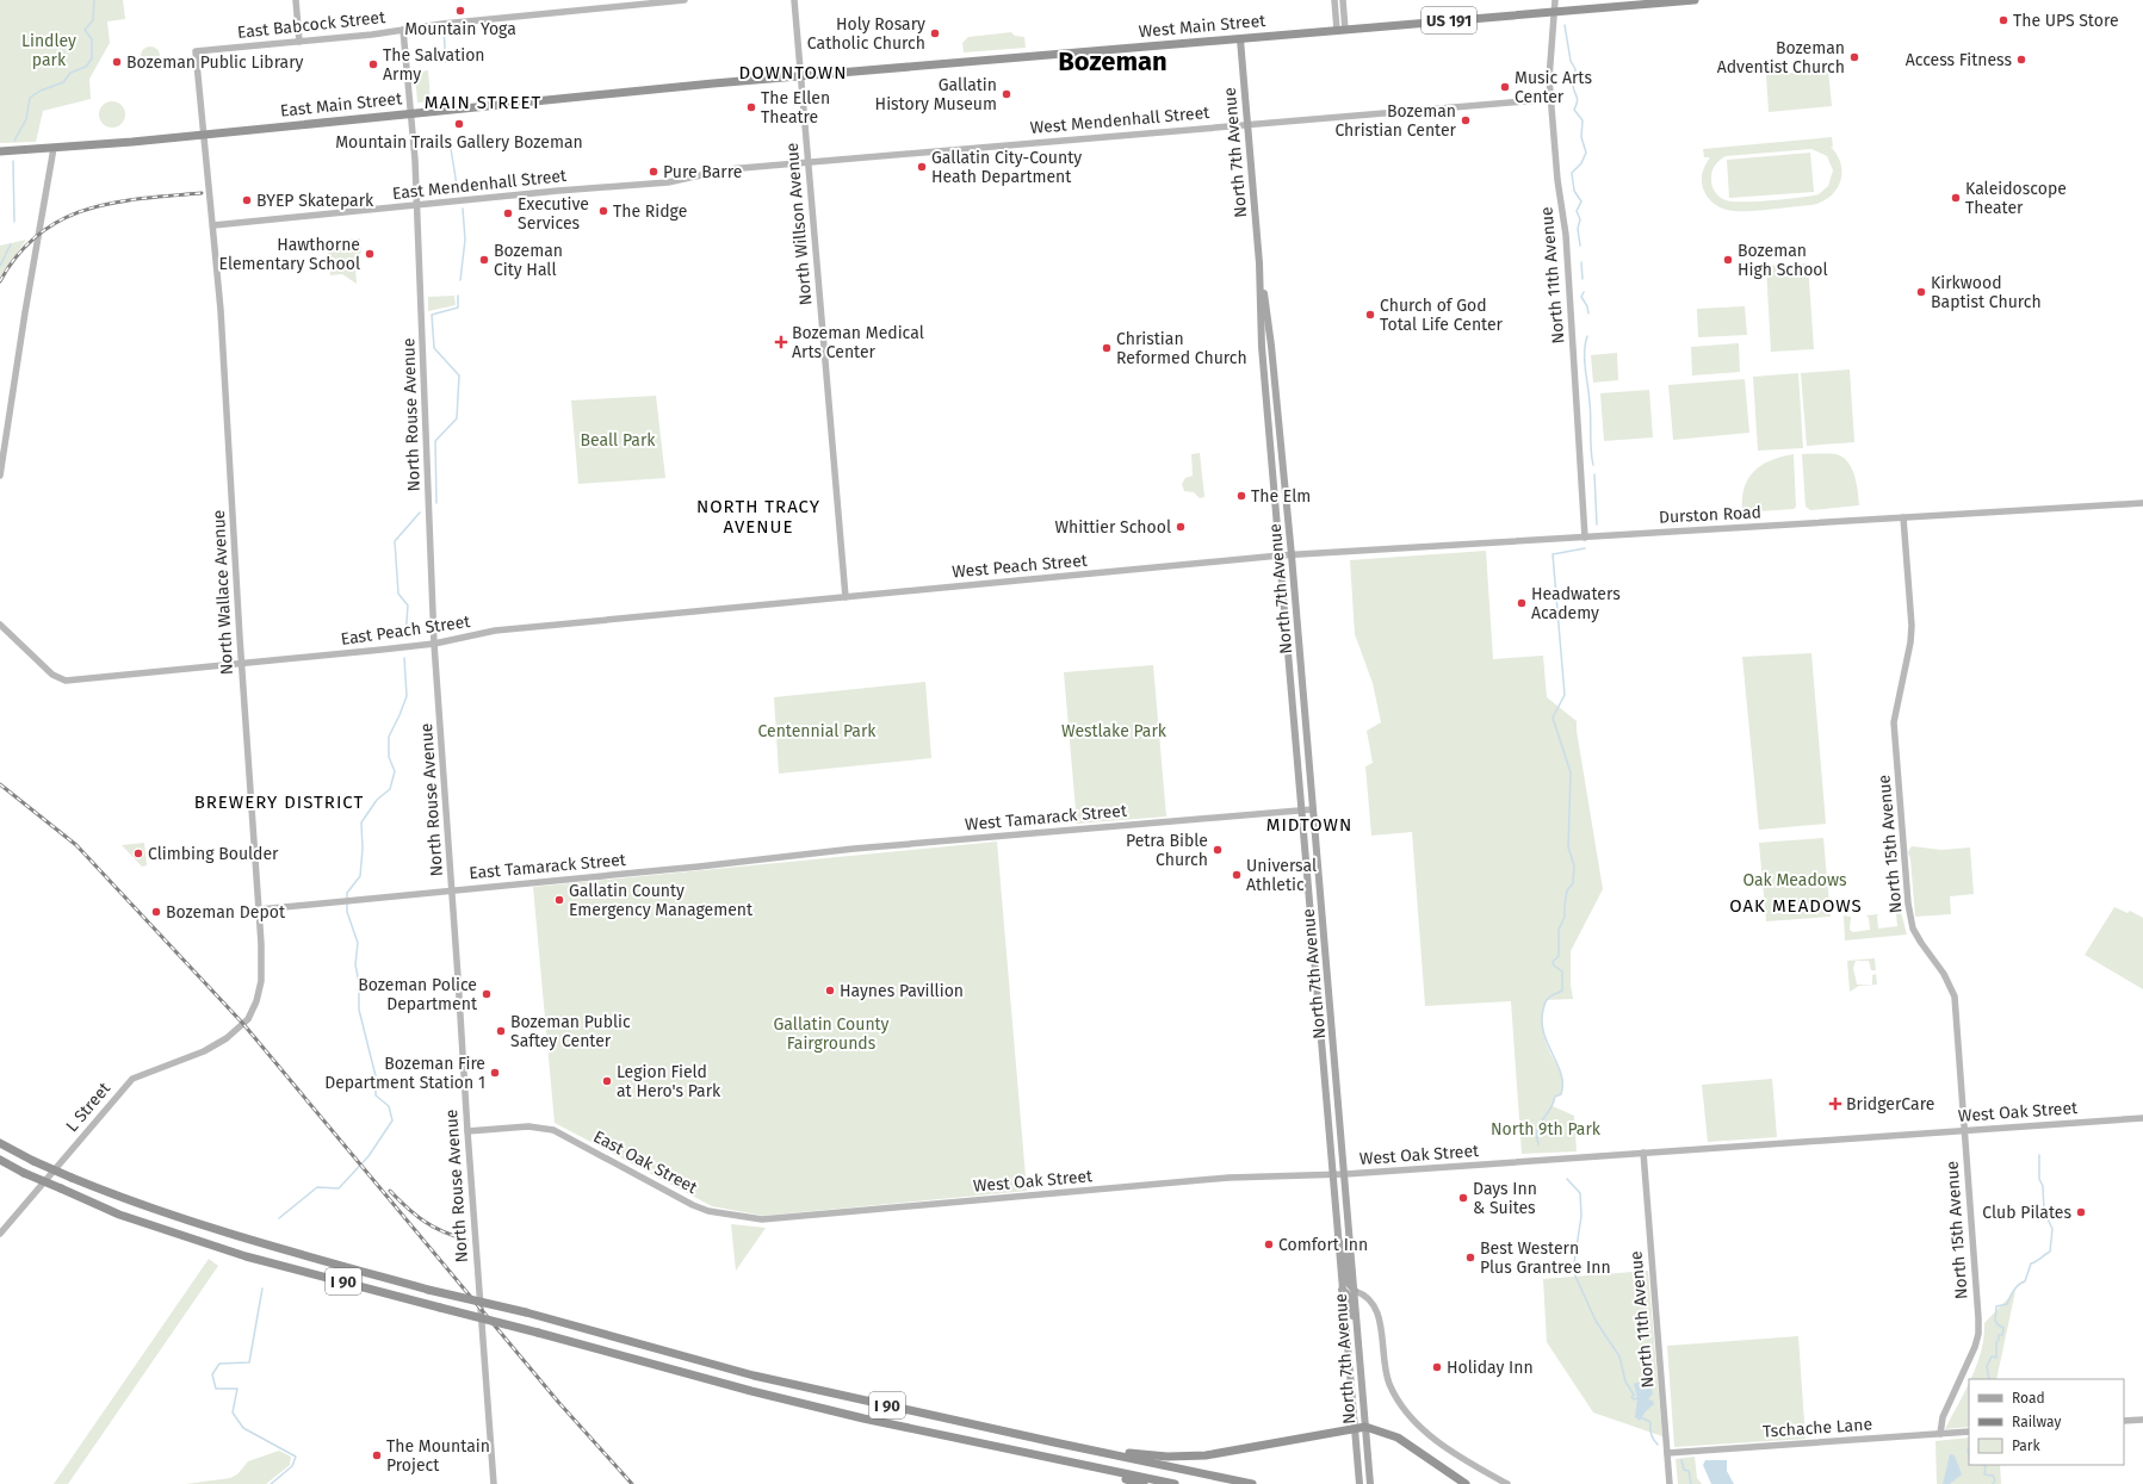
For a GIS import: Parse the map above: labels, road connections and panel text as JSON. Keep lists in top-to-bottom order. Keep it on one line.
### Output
{"streets":{"highway":["US 191","West Main Street","East Main Street","I 90"],"main road":["North 7th Avenue"],"street":["East Babcock Street","West Mendenhall Street","East Mendenhall Street","North Willson Avenue","North 11th Avenue","North Rouse Avenue","Durston Road","West Peach Street","North Wallace Avenue","East Peach Street","West Tamarack Street","North 15th Avenue","East Tamarack Street","L Street","West Oak Street","East Oak Street","Tschache Lane"]},"crossings":[["East Babcock Street","North Rouse Avenue"],["East Babcock Street","North Wallace Avenue"],["West Main Street","East Main Street"],["West Main Street","North 7th Avenue"],["West Main Street","North Willson Avenue"],["West Main Street","North 11th Avenue"],["East Main Street","North Rouse Avenue"],["East Main Street","North Wallace Avenue"],["West Mendenhall Street","North 7th Avenue"],["West Mendenhall Street","East Mendenhall Street"],["West Mendenhall Street","North Willson Avenue"],["West Mendenhall Street","North 11th Avenue"],["North 7th Avenue","Durston Road"],["North 7th Avenue","West Peach Street"],["North 7th Avenue","West Tamarack Street"],["North 7th Avenue","West Oak Street"],["East Mendenhall Street","North Rouse Avenue"],["East Mendenhall Street","North Wallace Avenue"],["North Willson Avenue","West Peach Street"],["North 11th Avenue","Durston Road"],["North 11th Avenue","West Oak Street"],["North 11th Avenue","Tschache Lane"],["North Rouse Avenue","East Peach Street"],["North Rouse Avenue","East Tamarack Street"],["North Rouse Avenue","East Oak Street"],["Durston Road","West Peach Street"],["Durston Road","North 15th Avenue"],["West Peach Street","East Peach Street"],["North Wallace Avenue","East Peach Street"],["North Wallace Avenue","East Tamarack Street"],["North Wallace Avenue","L Street"],["West Tamarack Street","East Tamarack Street"],["North 15th Avenue","West Oak Street"],["North 15th Avenue","Tschache Lane"],["West Oak Street","East Oak Street"]],"districts":["Bozeman","DOWNTOWN","MAIN STREET","NORTH TRACY AVENUE","BREWERY DISTRICT","MIDTOWN","OAK MEADOWS"],"parks":["Lindley park","Beall Park","Centennial Park","Westlake Park","Oak Meadows","Gallatin County Fairgrounds","North 9th Park"],"places":{"other":["Mountain Yoga","The UPS Store","Holy Rosary Catholic Church","Bozeman Adventist Church","Access Fitness","Bozeman Public Library","The Salvation Army","Music Arts Center","Gallatin History Museum","The Ellen Theatre","Bozeman Christian Center","Mountain Trails Gallery Bozeman","Gallatin City-County Heath Department","Pure Barre","Kaleidoscope Theater","BYEP Skatepark","The Ridge","Executive Services","Hawthorne Elementary School","Bozeman City Hall","Bozeman High School","Kirkwood Baptist Church","Church of God Total Life Center","Christian Reformed Church","The Elm","Whittier School","Headwaters Academy","Petra Bible Church","Climbing Boulder","Universal Athletic","Gallatin County Emergency Management","Bozeman Depot","Haynes Pavillion","Bozeman Police Department","Bozeman Public Saftey Center","Bozeman Fire Department Station 1","Legion Field at Hero's Park","Days Inn & Suites","Club Pilates","Comfort Inn","Best Western Plus Grantree Inn","Holiday Inn","The Mountain Project"],"health":["Bozeman Medical Arts Center","BridgerCare"]},"legend":["Road","Railway","Park"]}
